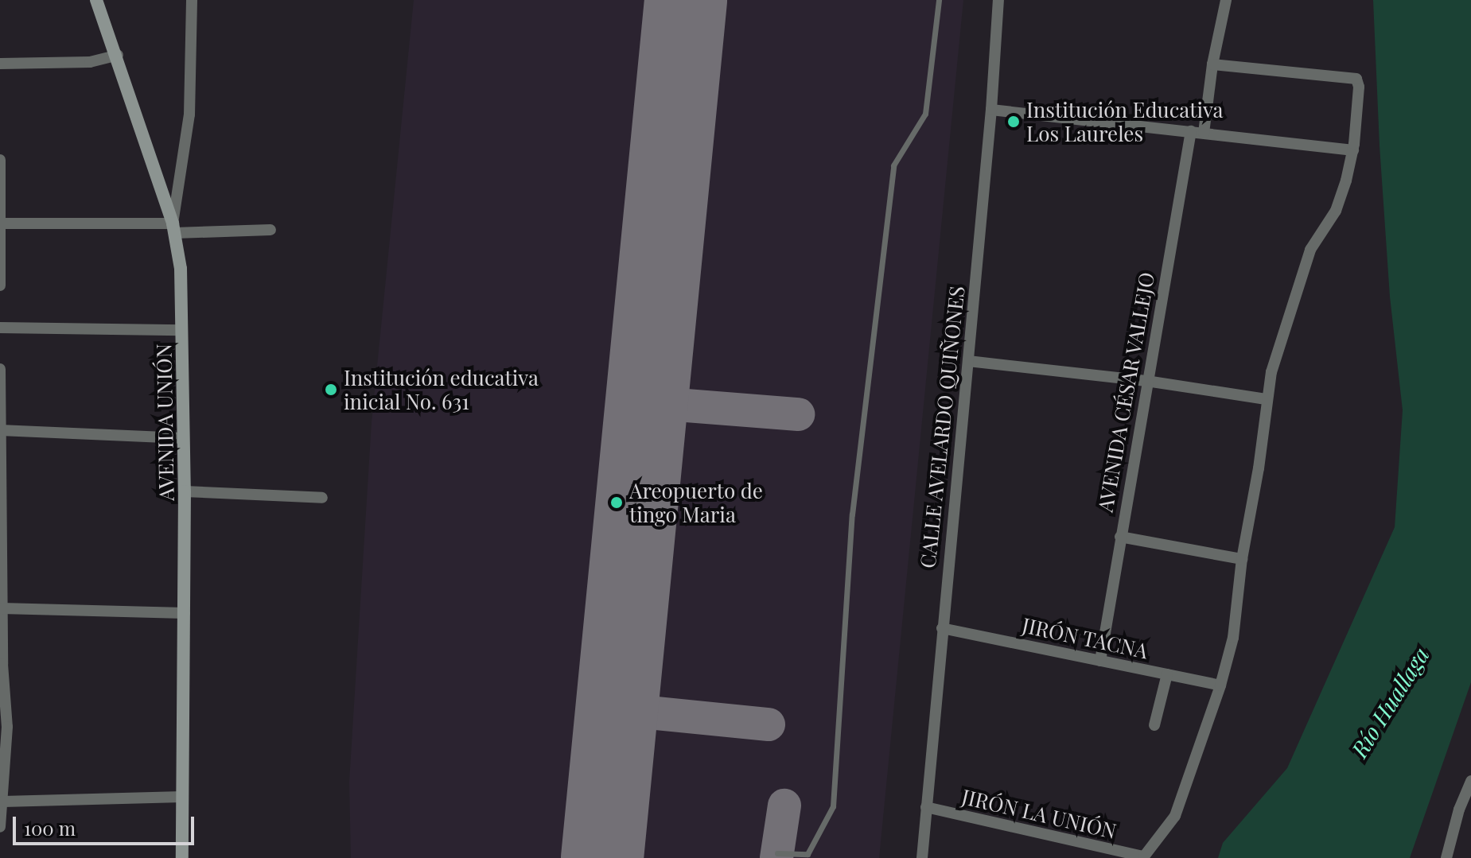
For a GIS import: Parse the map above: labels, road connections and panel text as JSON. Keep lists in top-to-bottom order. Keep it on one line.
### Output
{"streets":{"main road":["AVENIDA UNIÓN"],"street":["AVENIDA CÉSAR VALLEJO","CALLE AVELARDO QUIÑONES","JIRÓN TACNA","JIRÓN LA UNIÓN"]},"crossings":[["AVENIDA CÉSAR VALLEJO","JIRÓN TACNA"],["CALLE AVELARDO QUIÑONES","JIRÓN TACNA"],["CALLE AVELARDO QUIÑONES","JIRÓN LA UNIÓN"],["JIRÓN TACNA","JIRÓN LA UNIÓN"]],"water":["Río Huallaga"],"places":["Institución Educativa Los Laureles","Institución educativa inicial No. 631","Areopuerto de tingo Maria"],"scale_bar":"100 m"}
